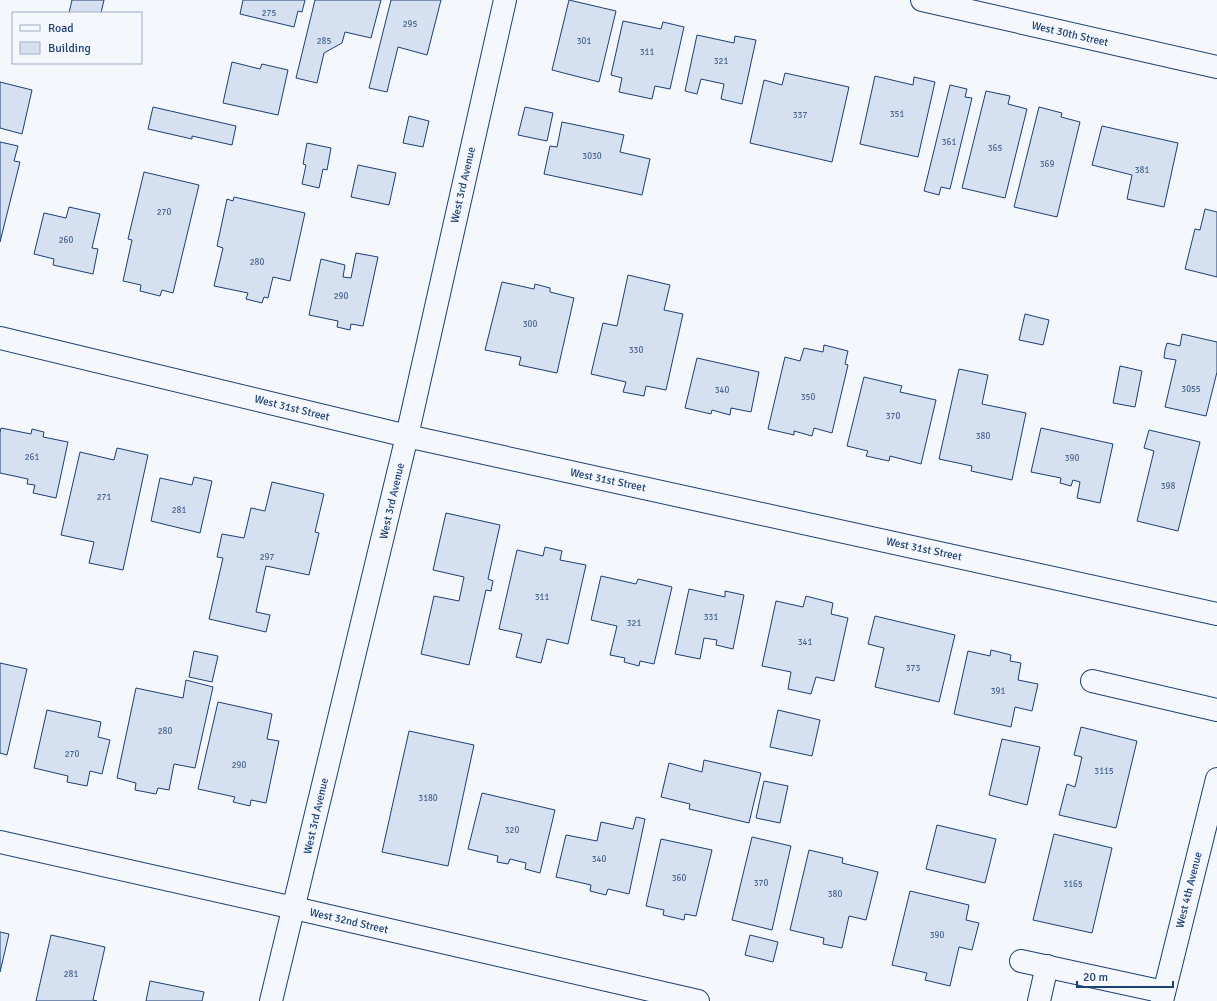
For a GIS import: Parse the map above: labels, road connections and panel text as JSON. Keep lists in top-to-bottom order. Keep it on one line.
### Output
{"streets":{"street":["West 30th Street","West 3rd Avenue","West 31st Street","West 4th Avenue","West 32nd Street"]},"crossings":[["West 3rd Avenue","West 31st Street"],["West 3rd Avenue","West 32nd Street"]],"house_numbers":["275","295","285","301","311","321","351","337","361","365","3030","369","381","270","260","280","290","300","330","3055","340","350","370","380","261","390","398","271","281","297","311","331","321","341","373","391","280","270","290","3115","3180","320","340","360","370","3165","380","390","281"],"legend":["Road","Building"],"scale_bar":"20 m"}
